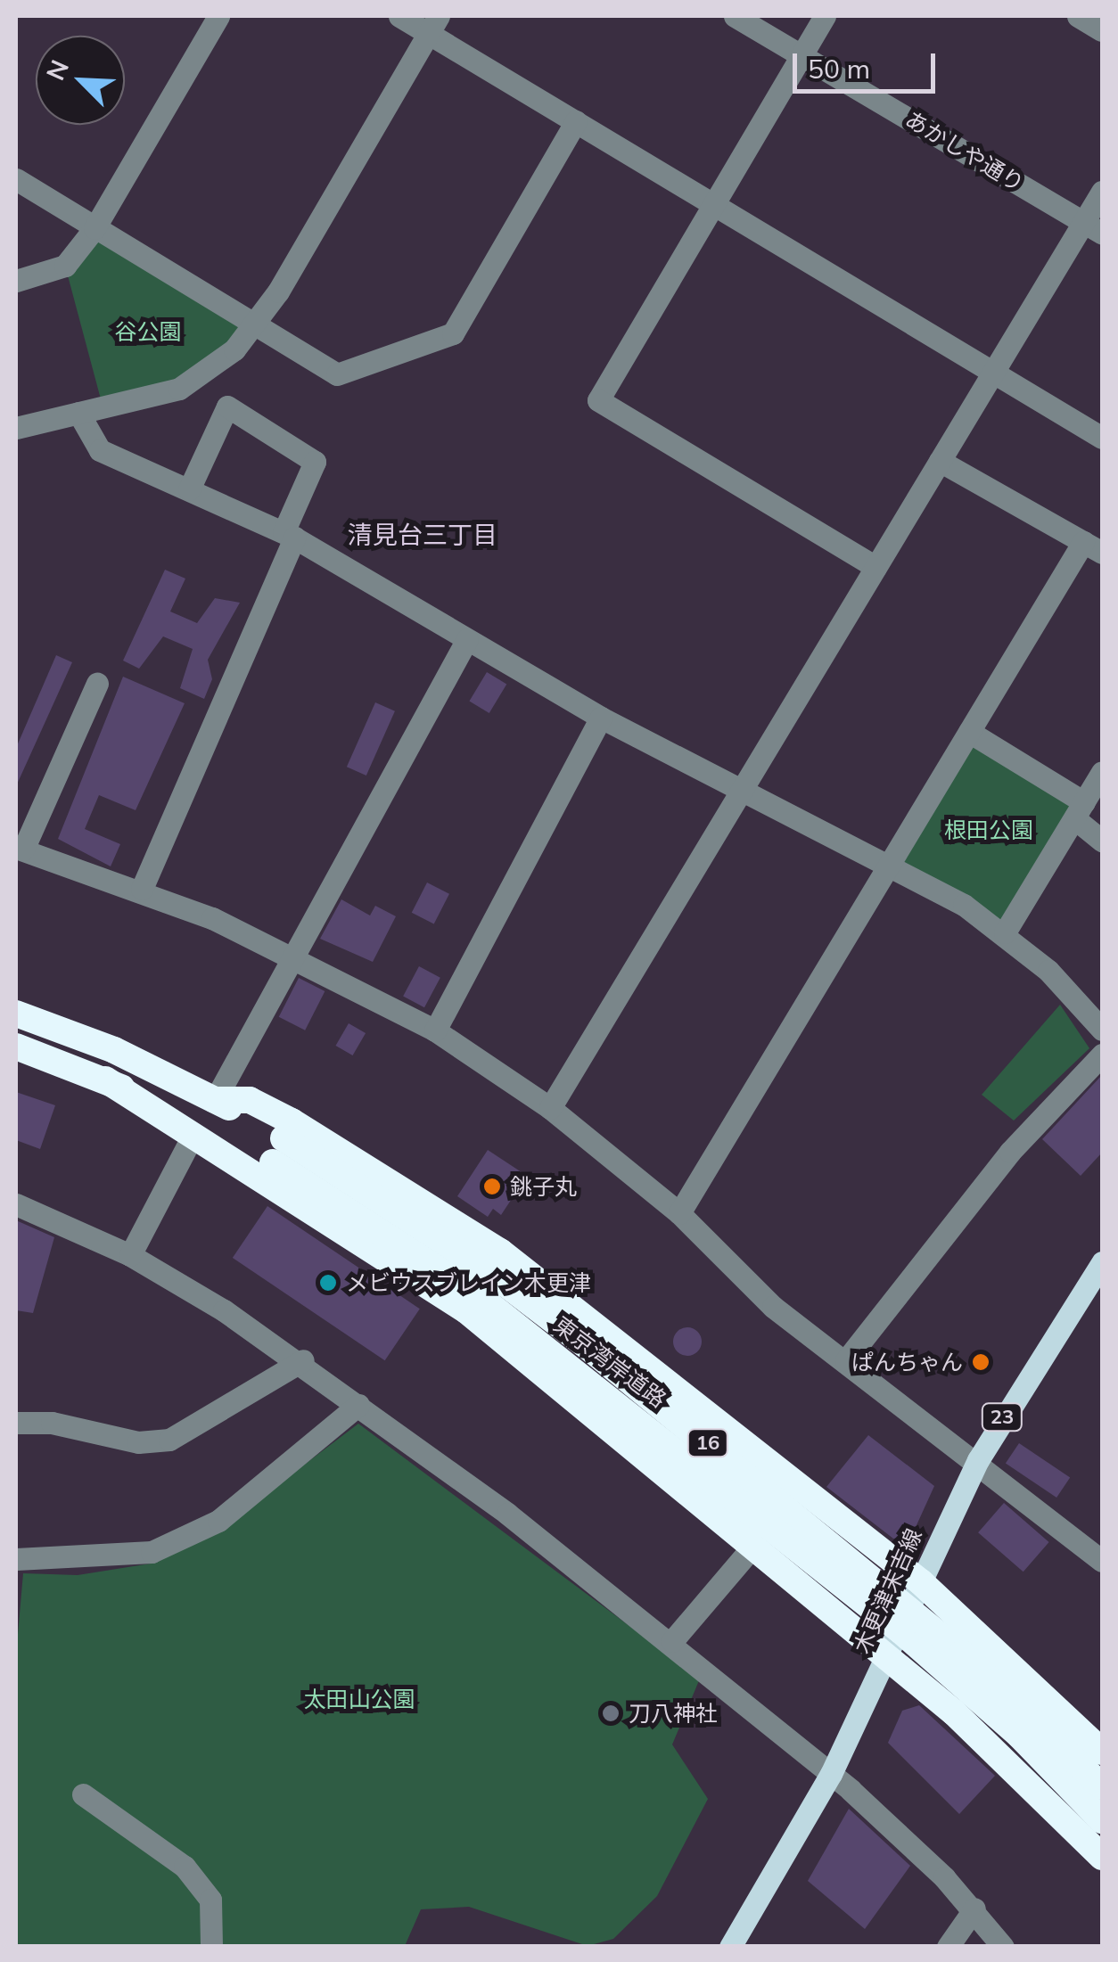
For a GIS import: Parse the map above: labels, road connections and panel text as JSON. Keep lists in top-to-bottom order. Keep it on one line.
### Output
{"streets":{"highway":["東京湾岸道路","16"],"main road":["23","木更津末吉線"],"street":["あかしや通り"]},"crossings":[["東京湾岸道路","16"],["16","木更津末吉線"]],"districts":["清見台三丁目"],"parks":["谷公園","根田公園","太田山公園"],"places":["銚子丸","メビウスブレイン木更津","ぱんちゃん","刀八神社"],"scale_bar":"50 m","north":"top left"}
